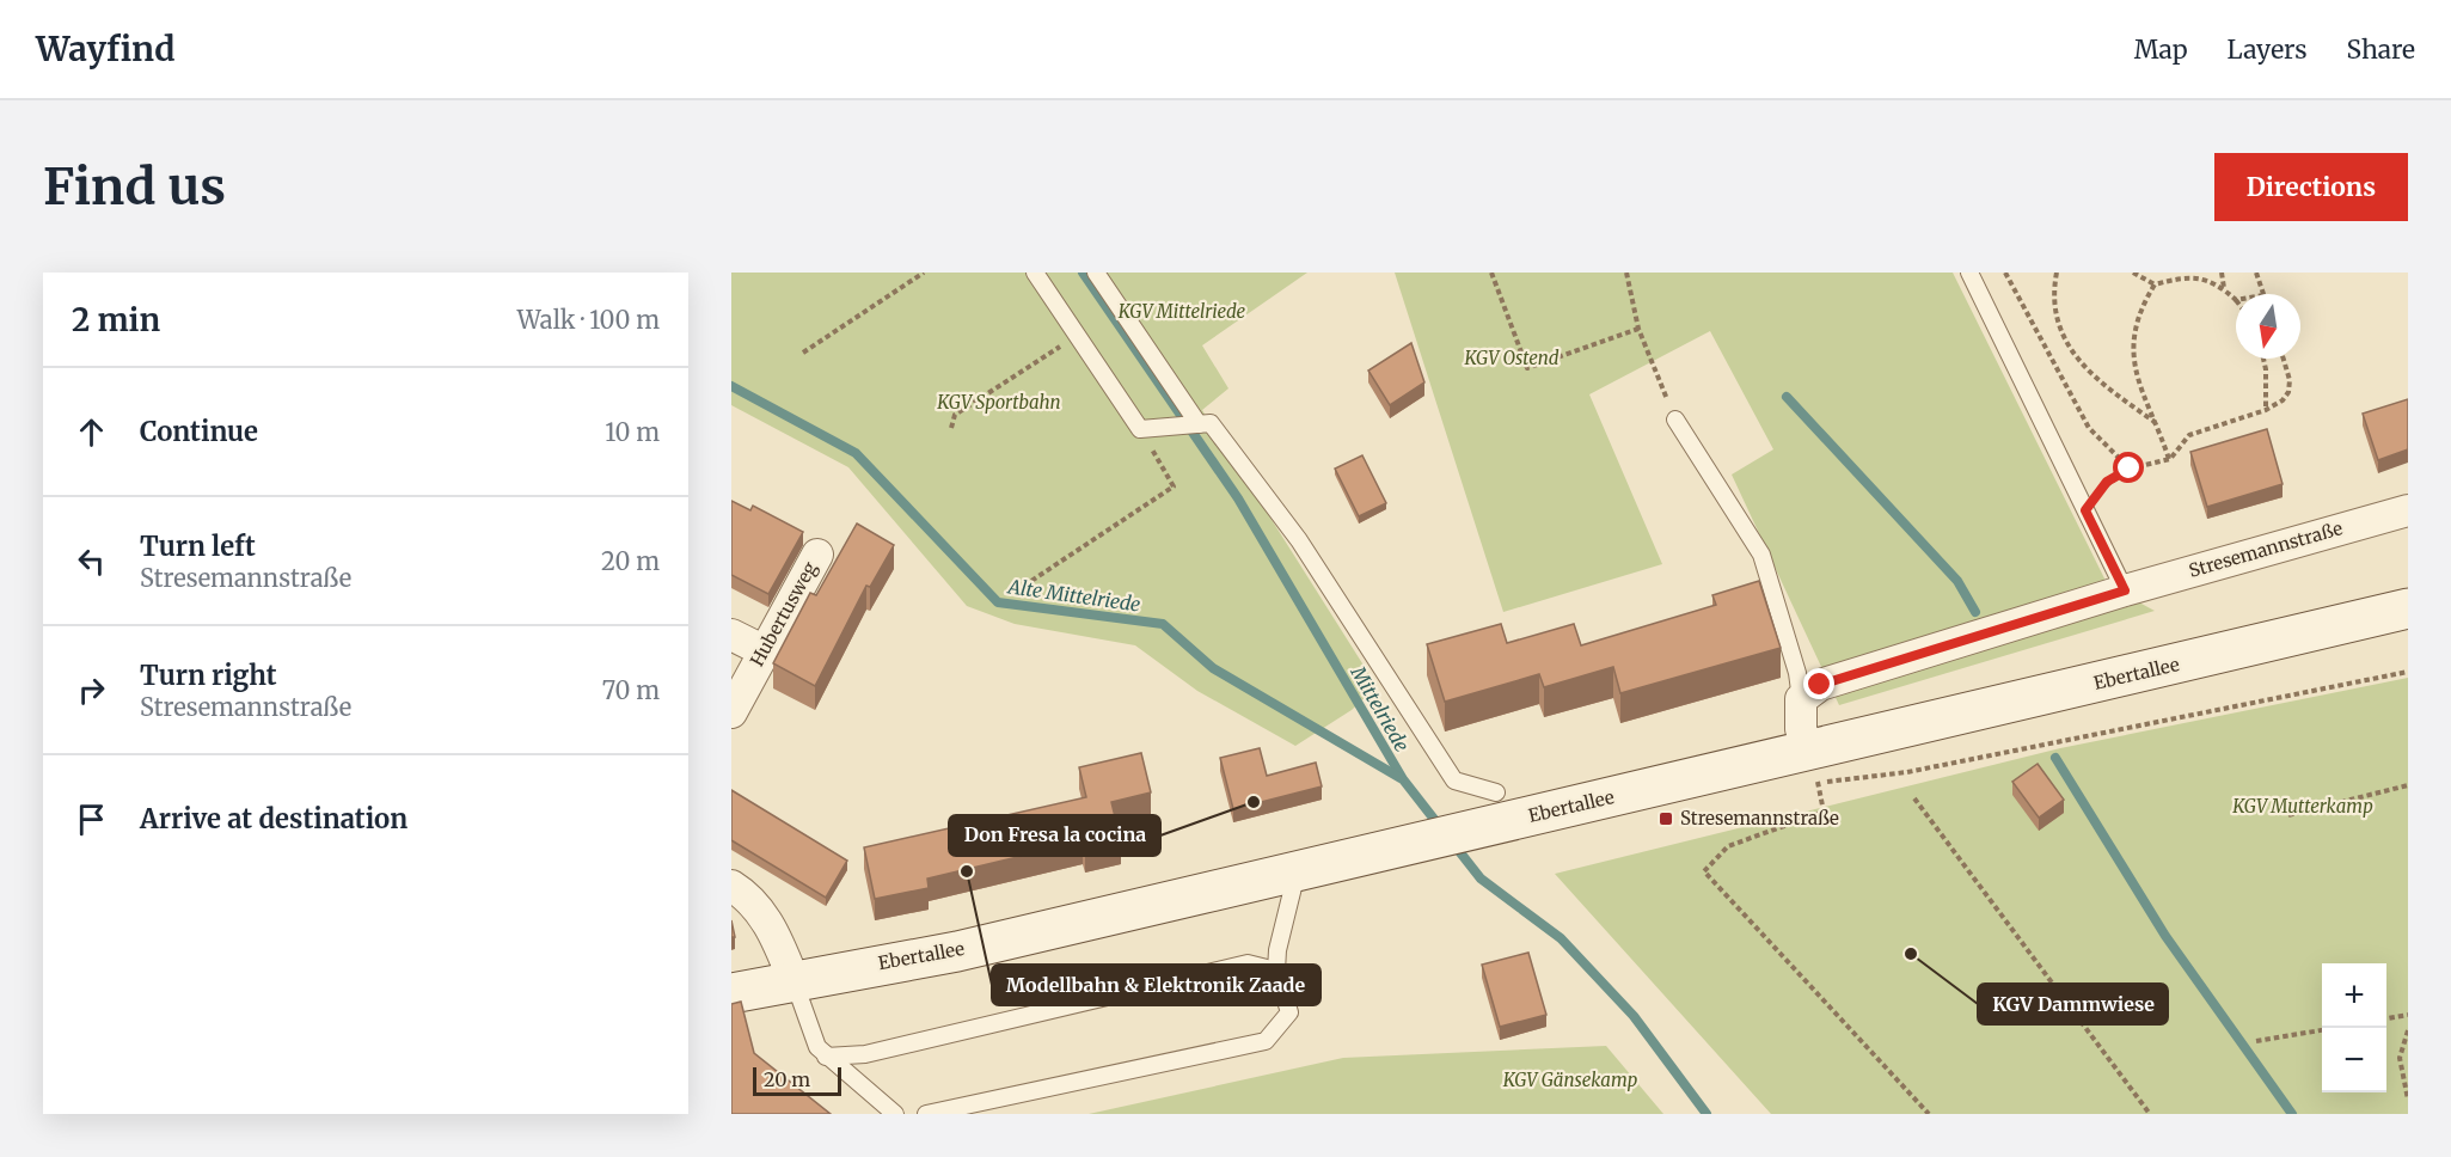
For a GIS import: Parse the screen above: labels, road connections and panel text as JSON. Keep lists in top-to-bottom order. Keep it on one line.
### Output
{"streets":{"main road":["Ebertallee"],"street":["Stresemannstraße","Hubertusweg"]},"water":["Alte Mittelriede","Mittelriede"],"parks":["KGV Mittelriede","KGV Ostend","KGV Sportbahn","KGV Mutterkamp","KGV Gänsekamp"],"places":{"other":["Don Fresa la cocina","Modellbahn & Elektronik Zaade","KGV Dammwiese"],"transit":["Stresemannstraße"]},"scale_bar":"20 m","north":"bottom","page":{"header":"Wayfind","nav":["Map","Layers","Share"],"buttons":"Directions","title":"Find us","heading":["2 min","Walk · 100 m"],"list":[["Continue","10 m"],["Turn left","Stresemannstraße","20 m"],["Turn right","Stresemannstraße","70 m"],"Arrive at destination"],"map_buttons":["+","−"],"scale":"20 m"}}
